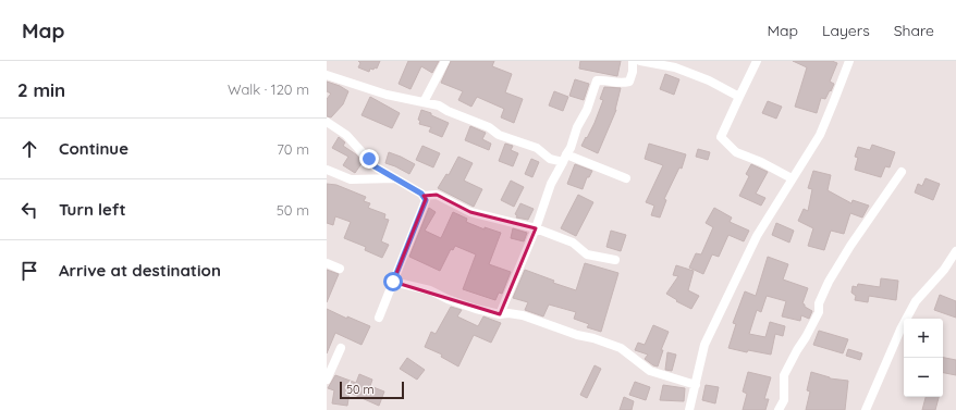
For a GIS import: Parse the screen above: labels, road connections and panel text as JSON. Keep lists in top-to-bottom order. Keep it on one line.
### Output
{"scale_bar":"50 m","page":{"header":"Map","nav":["Map","Layers","Share"],"heading":["2 min","Walk · 120 m"],"list":[["Continue","70 m"],["Turn left","50 m"],"Arrive at destination"],"map_buttons":["+","−"],"scale":"50 m"}}
